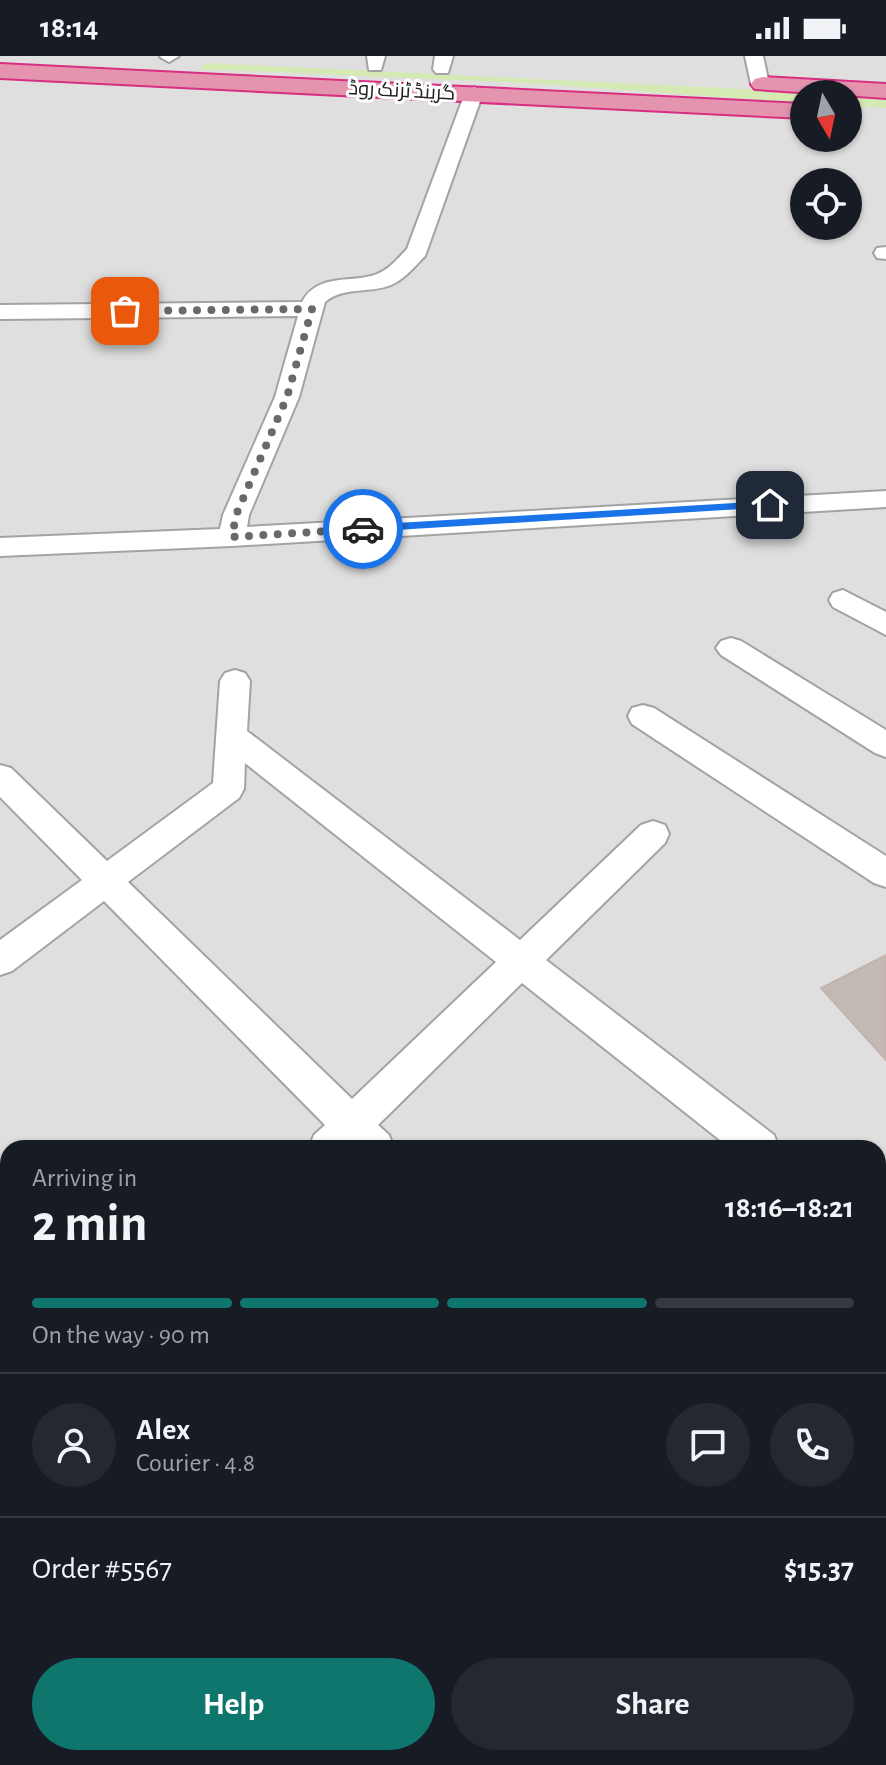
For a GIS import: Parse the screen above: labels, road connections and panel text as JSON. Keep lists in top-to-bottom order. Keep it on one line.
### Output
{"streets":{"highway":["گرینڈ ٹرنک روڈ"]},"north":"bottom","page":{"status":"18:14","heading":["2 min","Arriving in","18:16–18:21"],"panel":["Alex","Courier · 4.8","Order #5567","$15.37"],"bar":"On the way · 90 m","buttons":["Help","Share"]}}
